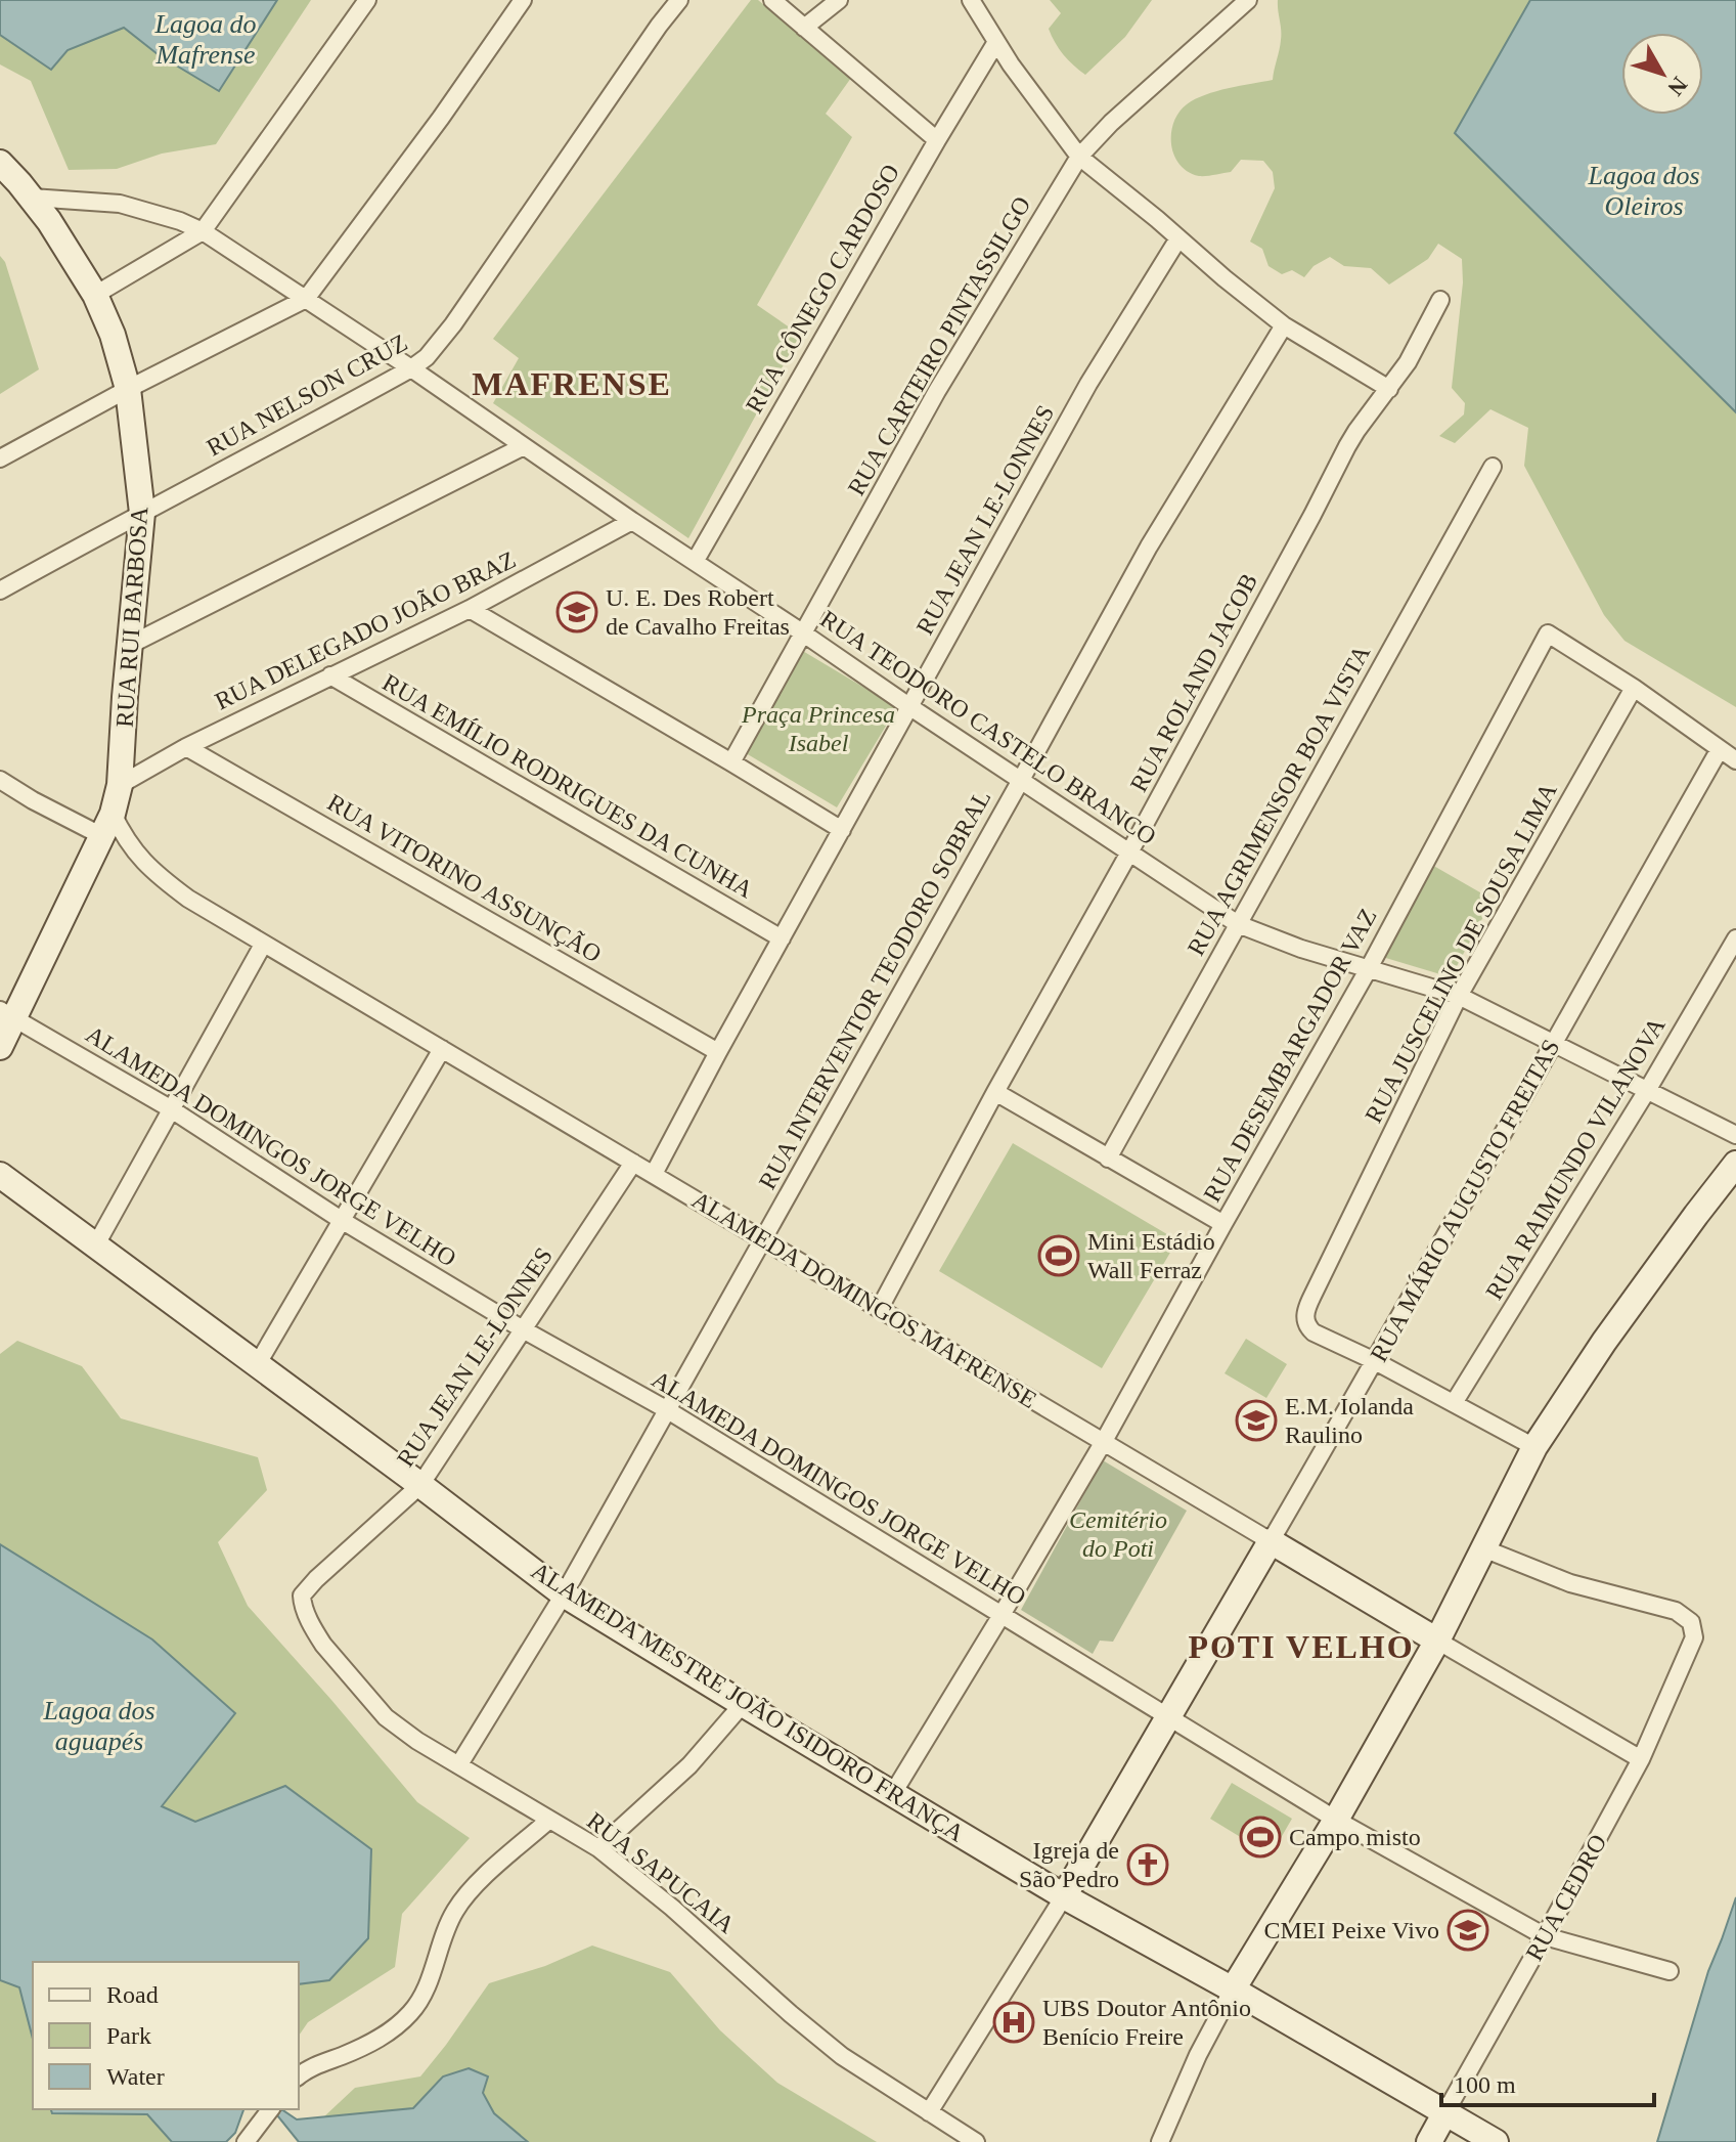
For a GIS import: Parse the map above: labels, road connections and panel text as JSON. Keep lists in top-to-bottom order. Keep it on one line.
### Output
{"streets":{"street":["RUA CÔNEGO CARDOSO","RUA CARTEIRO PINTASSILGO","RUA NELSON CRUZ","RUA JEAN LE-LONNES","RUA RUI BARBOSA","RUA DELEGADO JOÃO BRAZ","RUA ROLAND JACOB","RUA TEODORO CASTELO BRANCO","RUA EMÍLIO RODRIGUES DA CUNHA","RUA AGRIMENSOR BOA VISTA","RUA VITORINO ASSUNÇÃO","RUA JUSCELINO DE SOUSA LIMA","RUA INTERVENTOR TEODORO SOBRAL","RUA DESEMBARGADOR VAZ","ALAMEDA DOMINGOS JORGE VELHO","RUA RAIMUNDO VILANOVA","RUA MÁRIO AUGUSTO FREITAS","ALAMEDA DOMINGOS MAFRENSE","ALAMEDA MESTRE JOÃO ISIDORO FRANÇA","RUA SAPUCAIA","RUA CEDRO"]},"crossings":[["RUA CÔNEGO CARDOSO","RUA TEODORO CASTELO BRANCO"],["RUA CARTEIRO PINTASSILGO","RUA TEODORO CASTELO BRANCO"],["RUA NELSON CRUZ","RUA RUI BARBOSA"],["RUA NELSON CRUZ","RUA TEODORO CASTELO BRANCO"],["RUA JEAN LE-LONNES","RUA TEODORO CASTELO BRANCO"],["RUA JEAN LE-LONNES","RUA EMÍLIO RODRIGUES DA CUNHA"],["RUA JEAN LE-LONNES","RUA VITORINO ASSUNÇÃO"],["RUA JEAN LE-LONNES","ALAMEDA DOMINGOS JORGE VELHO"],["RUA JEAN LE-LONNES","ALAMEDA DOMINGOS MAFRENSE"],["RUA JEAN LE-LONNES","ALAMEDA MESTRE JOÃO ISIDORO FRANÇA"],["RUA JEAN LE-LONNES","RUA SAPUCAIA"],["RUA RUI BARBOSA","RUA DELEGADO JOÃO BRAZ"],["RUA RUI BARBOSA","RUA TEODORO CASTELO BRANCO"],["RUA RUI BARBOSA","ALAMEDA DOMINGOS JORGE VELHO"],["RUA RUI BARBOSA","ALAMEDA DOMINGOS MAFRENSE"],["RUA DELEGADO JOÃO BRAZ","RUA TEODORO CASTELO BRANCO"],["RUA DELEGADO JOÃO BRAZ","RUA EMÍLIO RODRIGUES DA CUNHA"],["RUA DELEGADO JOÃO BRAZ","RUA VITORINO ASSUNÇÃO"],["RUA ROLAND JACOB","RUA TEODORO CASTELO BRANCO"],["RUA ROLAND JACOB","ALAMEDA DOMINGOS MAFRENSE"],["RUA TEODORO CASTELO BRANCO","RUA AGRIMENSOR BOA VISTA"],["RUA TEODORO CASTELO BRANCO","RUA JUSCELINO DE SOUSA LIMA"],["RUA TEODORO CASTELO BRANCO","RUA INTERVENTOR TEODORO SOBRAL"],["RUA TEODORO CASTELO BRANCO","RUA DESEMBARGADOR VAZ"],["RUA TEODORO CASTELO BRANCO","RUA RAIMUNDO VILANOVA"],["RUA TEODORO CASTELO BRANCO","RUA MÁRIO AUGUSTO FREITAS"],["RUA JUSCELINO DE SOUSA LIMA","RUA DESEMBARGADOR VAZ"],["RUA JUSCELINO DE SOUSA LIMA","RUA MÁRIO AUGUSTO FREITAS"],["RUA INTERVENTOR TEODORO SOBRAL","ALAMEDA DOMINGOS JORGE VELHO"],["RUA INTERVENTOR TEODORO SOBRAL","ALAMEDA DOMINGOS MAFRENSE"],["RUA INTERVENTOR TEODORO SOBRAL","ALAMEDA MESTRE JOÃO ISIDORO FRANÇA"],["RUA INTERVENTOR TEODORO SOBRAL","RUA SAPUCAIA"],["RUA DESEMBARGADOR VAZ","ALAMEDA DOMINGOS JORGE VELHO"],["RUA DESEMBARGADOR VAZ","ALAMEDA DOMINGOS MAFRENSE"],["RUA DESEMBARGADOR VAZ","ALAMEDA MESTRE JOÃO ISIDORO FRANÇA"],["ALAMEDA DOMINGOS JORGE VELHO","RUA MÁRIO AUGUSTO FREITAS"],["ALAMEDA DOMINGOS JORGE VELHO","RUA CEDRO"],["RUA MÁRIO AUGUSTO FREITAS","ALAMEDA DOMINGOS MAFRENSE"],["RUA MÁRIO AUGUSTO FREITAS","ALAMEDA MESTRE JOÃO ISIDORO FRANÇA"],["RUA MÁRIO AUGUSTO FREITAS","RUA SAPUCAIA"],["ALAMEDA DOMINGOS MAFRENSE","RUA CEDRO"],["ALAMEDA MESTRE JOÃO ISIDORO FRANÇA","RUA CEDRO"]],"districts":["MAFRENSE","POTI VELHO"],"water":["Lagoa do Mafrense","Lagoa dos Oleiros","Lagoa dos aguapés"],"parks":["Praça Princesa Isabel","Cemitério do Poti"],"places":{"school or university":["U. E. Des Robert de Cavalho Freitas","E.M. Iolanda Raulino","CMEI Peixe Vivo"],"sports":["Mini Estádio Wall Ferraz","Campo misto"],"church":["Igreja de São Pedro"],"hospital":["UBS Doutor Antônio Benício Freire"]},"legend":["Road","Park","Water"],"scale_bar":"100 m","north":"bottom right"}
